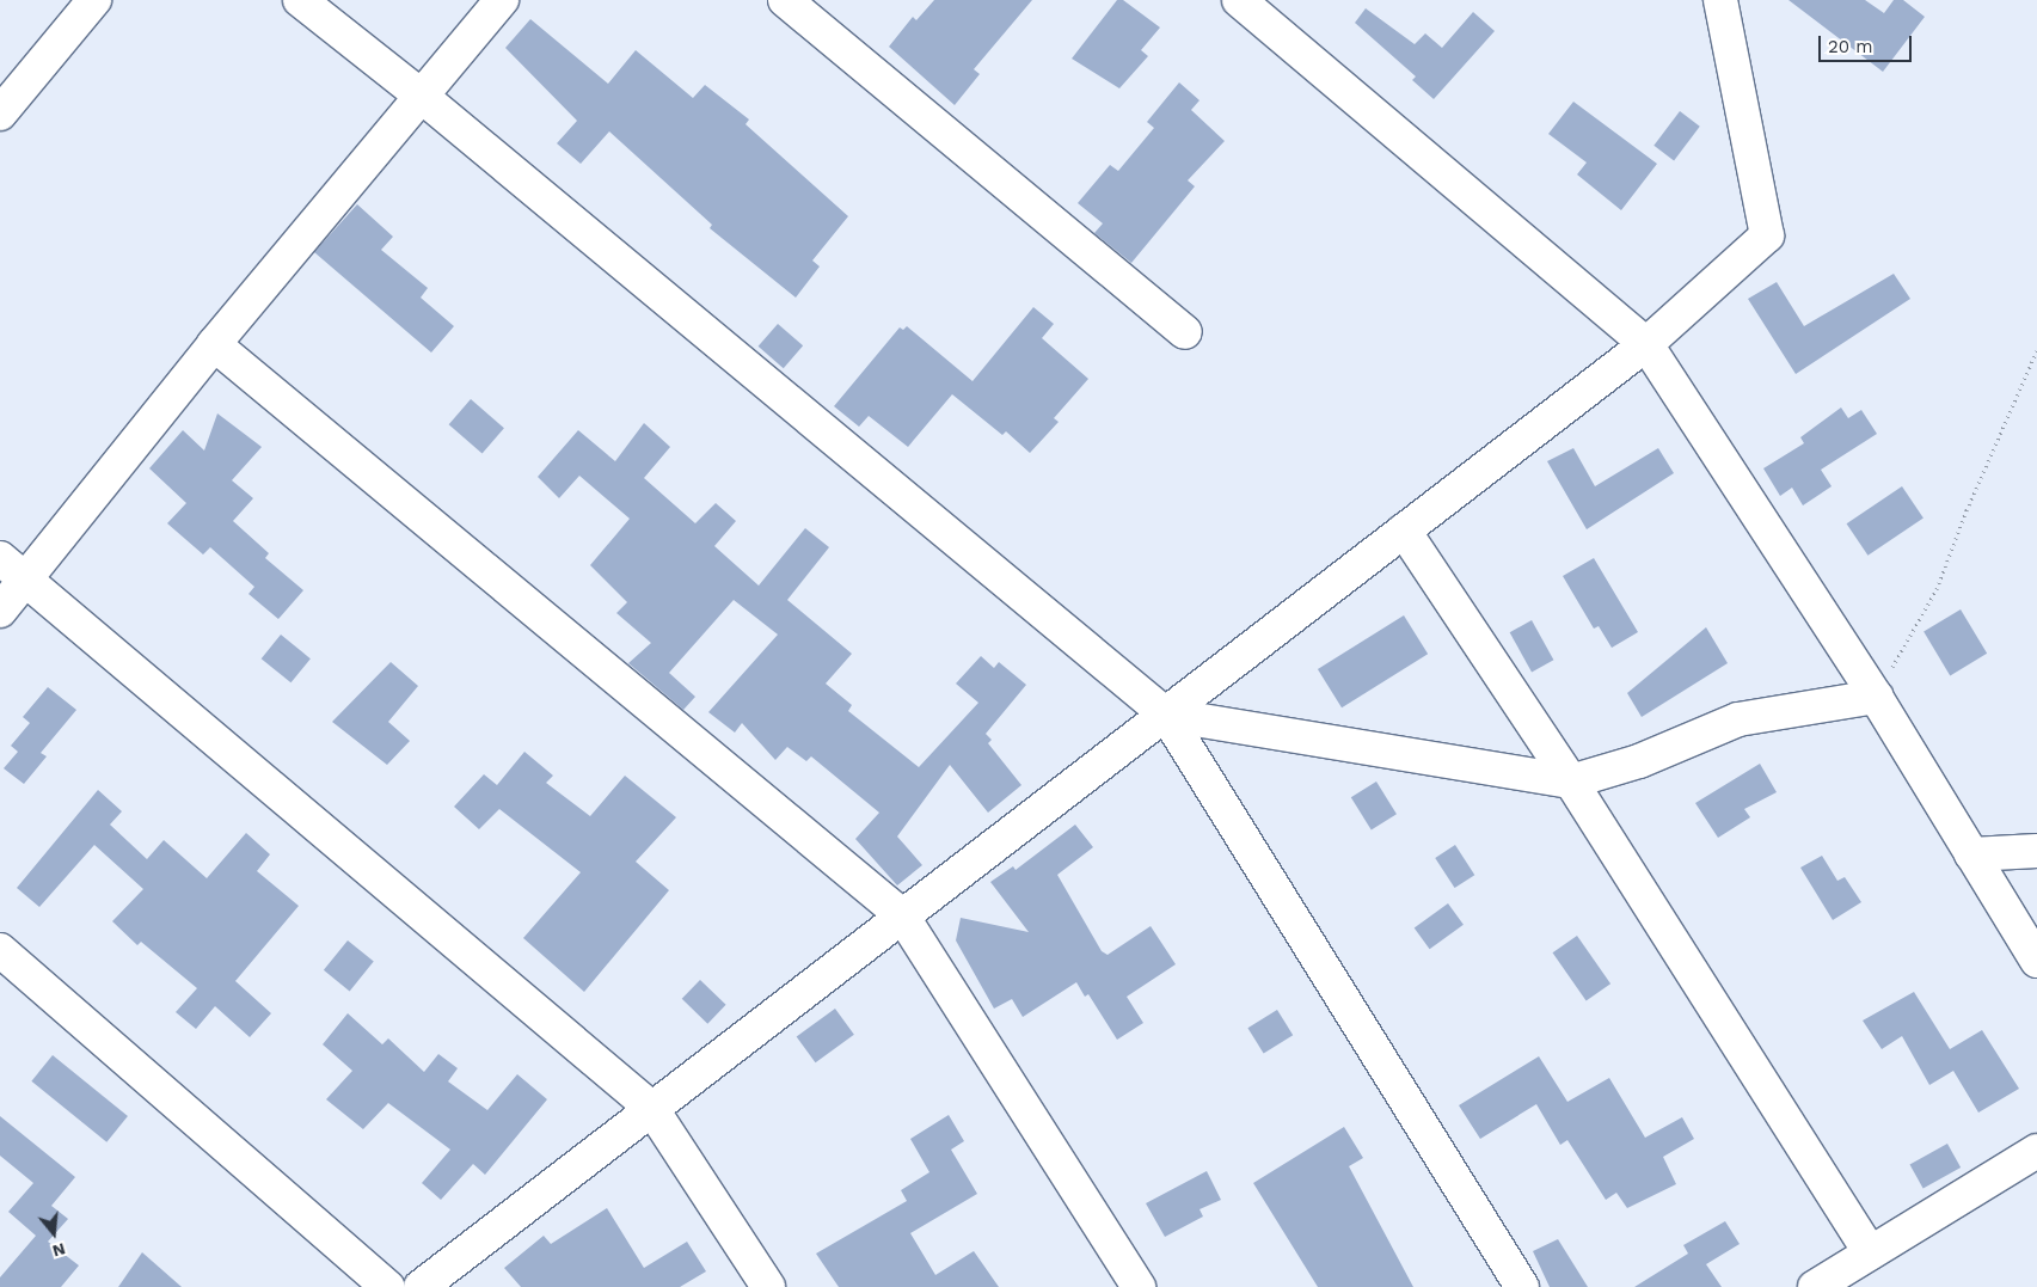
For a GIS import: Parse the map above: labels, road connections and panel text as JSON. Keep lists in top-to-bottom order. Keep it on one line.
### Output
{"scale_bar":"20 m","north":"bottom"}
